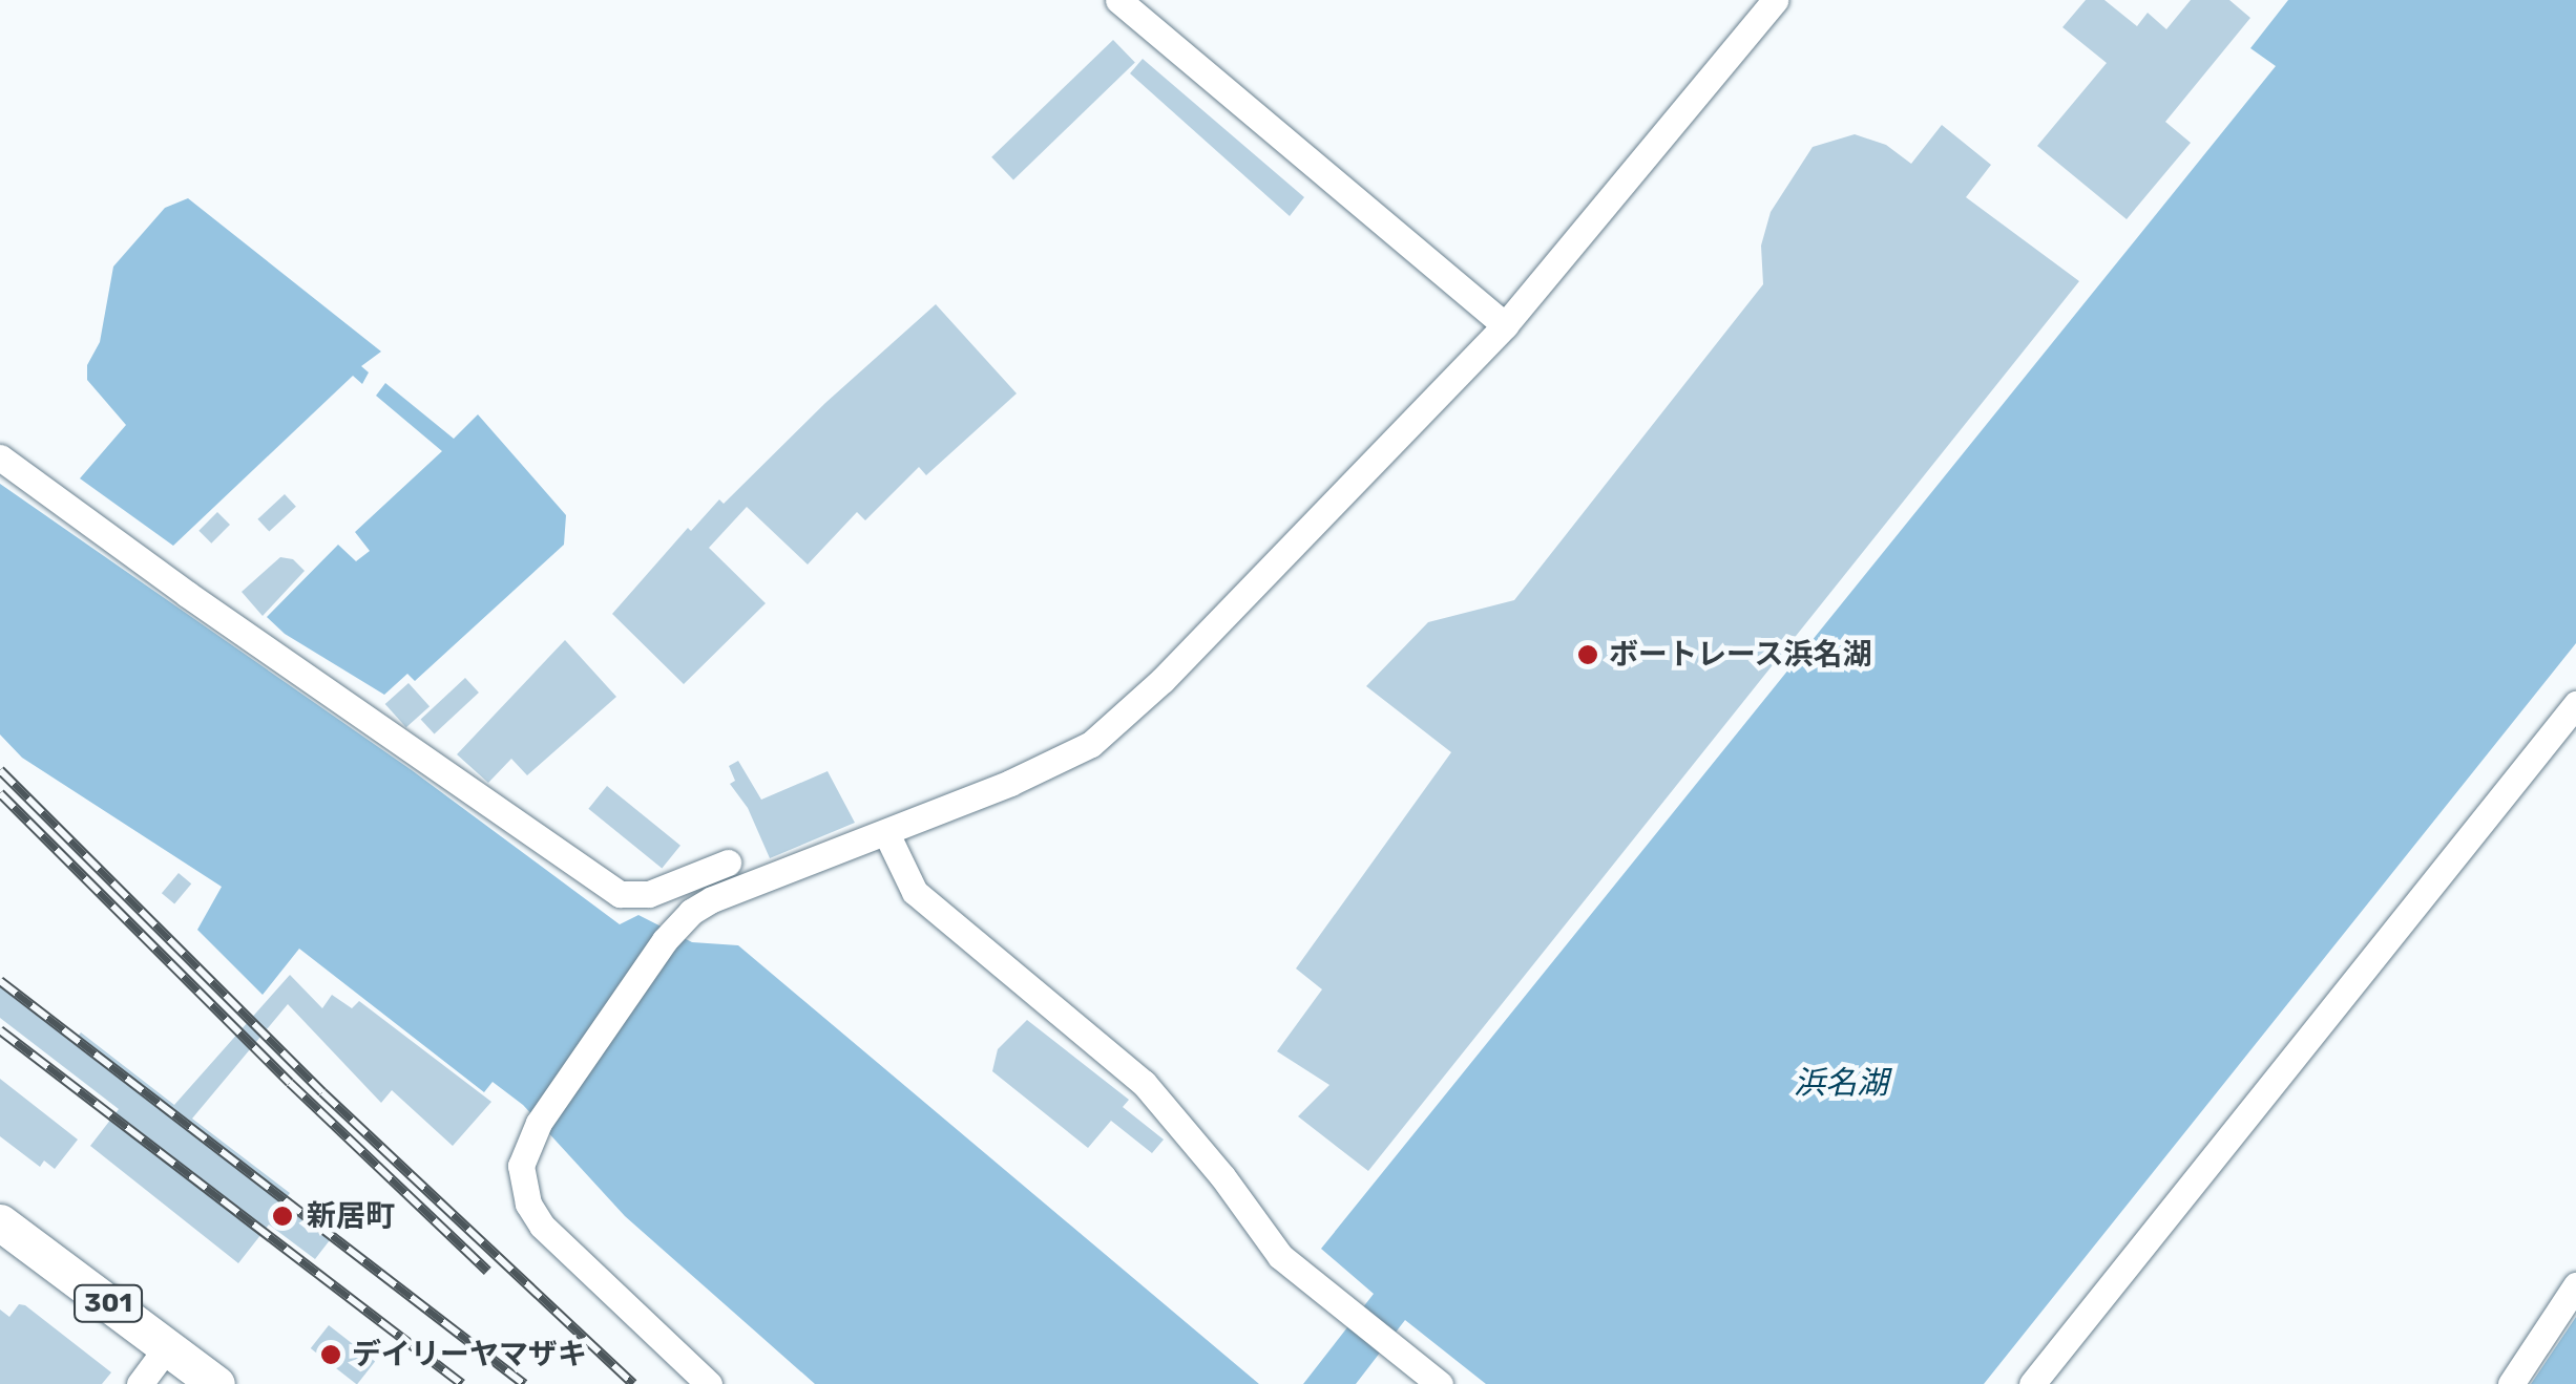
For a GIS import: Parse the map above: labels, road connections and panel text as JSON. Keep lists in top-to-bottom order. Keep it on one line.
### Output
{"streets":{"highway":["301"]},"water":["浜名湖"],"places":["ボートレース浜名湖","新居町","デイリーヤマザキ"]}
